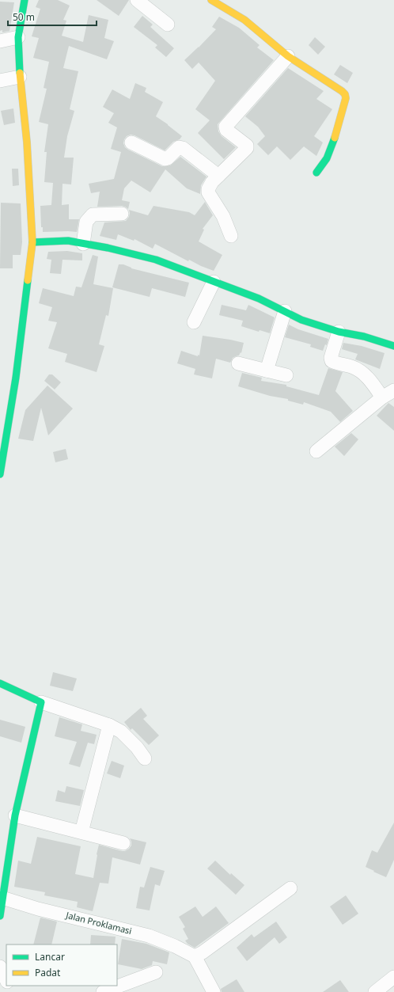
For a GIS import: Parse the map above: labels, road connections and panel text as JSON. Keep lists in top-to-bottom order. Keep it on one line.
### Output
{"streets":{"street":["Jalan Proklamasi"]},"legend":["Lancar","Padat"],"scale_bar":"50 m"}
